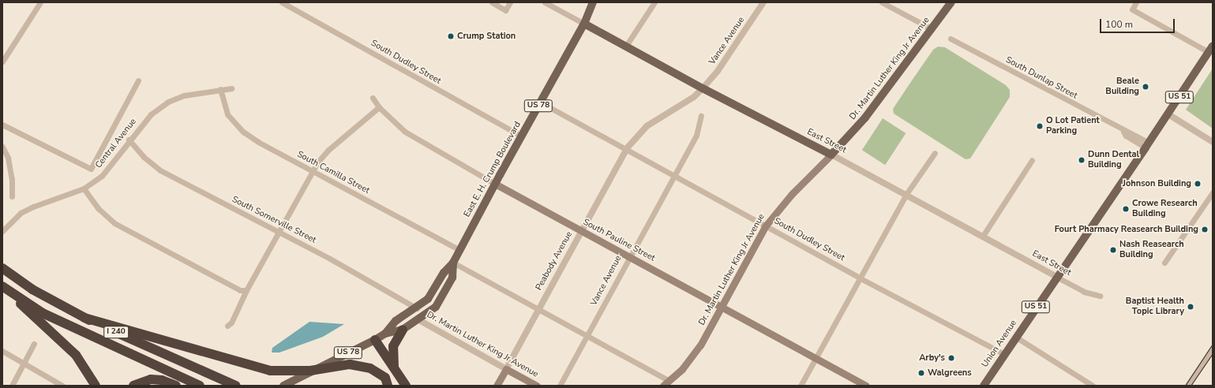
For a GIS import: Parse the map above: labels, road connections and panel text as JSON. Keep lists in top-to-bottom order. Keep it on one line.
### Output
{"streets":{"highway":["I 240"],"main road":["Dr. Martin Luther King Jr Avenue","US 51","US 78","East Street","East E. H. Crump Boulevard","South Pauline Street","Peabody Avenue","Union Avenue"],"street":["Vance Avenue","South Dudley Street","South Dunlap Street","Central Avenue","South Camilla Street","South Somerville Street"]},"crossings":[["Vance Avenue","South Dudley Street"],["Vance Avenue","East Street"],["Vance Avenue","South Pauline Street"],["Vance Avenue","Peabody Avenue"],["South Dudley Street","Dr. Martin Luther King Jr Avenue"],["South Dudley Street","East E. H. Crump Boulevard"],["South Dudley Street","Peabody Avenue"],["South Dudley Street","Union Avenue"],["Dr. Martin Luther King Jr Avenue","East Street"],["Dr. Martin Luther King Jr Avenue","East E. H. Crump Boulevard"],["Dr. Martin Luther King Jr Avenue","South Pauline Street"],["Dr. Martin Luther King Jr Avenue","Peabody Avenue"],["South Dunlap Street","Union Avenue"],["US 78","East E. H. Crump Boulevard"],["East Street","East E. H. Crump Boulevard"],["East Street","Peabody Avenue"],["East Street","Union Avenue"],["Central Avenue","South Camilla Street"],["Central Avenue","South Somerville Street"],["East E. H. Crump Boulevard","South Camilla Street"],["East E. H. Crump Boulevard","South Somerville Street"],["East E. H. Crump Boulevard","South Pauline Street"],["South Pauline Street","Peabody Avenue"]],"places":["Crump Station","Beale Building","O Lot Patient Parking","Dunn Dental Building","Johnson Building","Crowe Research Building","Fourt Pharmacy Reasearch Building","Nash Reasearch Building","Baptist Health Topic Library","Arby's","Walgreens"],"scale_bar":"100 m"}
